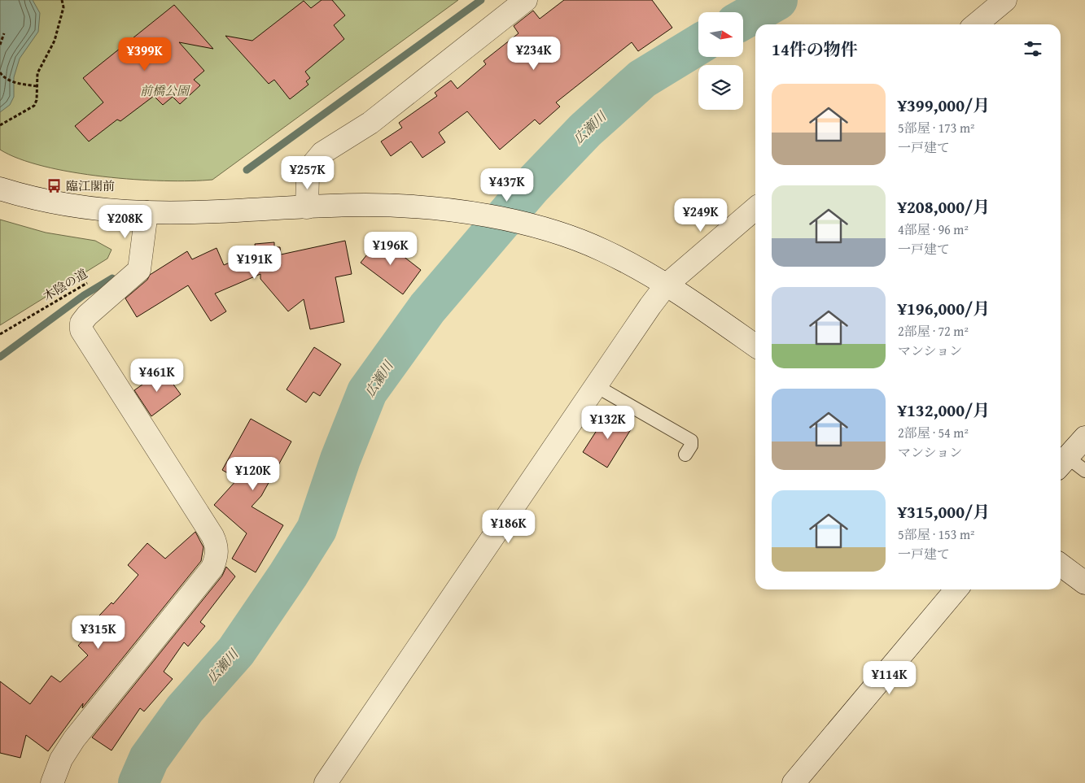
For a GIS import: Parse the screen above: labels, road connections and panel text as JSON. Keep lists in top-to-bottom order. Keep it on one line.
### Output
{"streets":{"path":["木陰の道"]},"water":["広瀬川"],"parks":["前橋公園"],"places":{"bus stop":["臨江閣前"]},"north":"right","page":{"heading":"14件の物件","price":["¥234K","¥399K","¥257K","¥437K","¥249K","¥208K","¥196K","¥191K","¥461K","¥132K","¥120K","¥186K","¥315K","¥114K"],"list":[{"name":"¥399,000/月","note":"5部屋 · 173 m² · 一戸建て"},{"name":"¥208,000/月","note":"4部屋 · 96 m² · 一戸建て"},{"name":"¥196,000/月","note":"2部屋 · 72 m² · マンション"},{"name":"¥132,000/月","note":"2部屋 · 54 m² · マンション"},{"name":"¥315,000/月","note":"5部屋 · 153 m² · 一戸建て"}]}}
